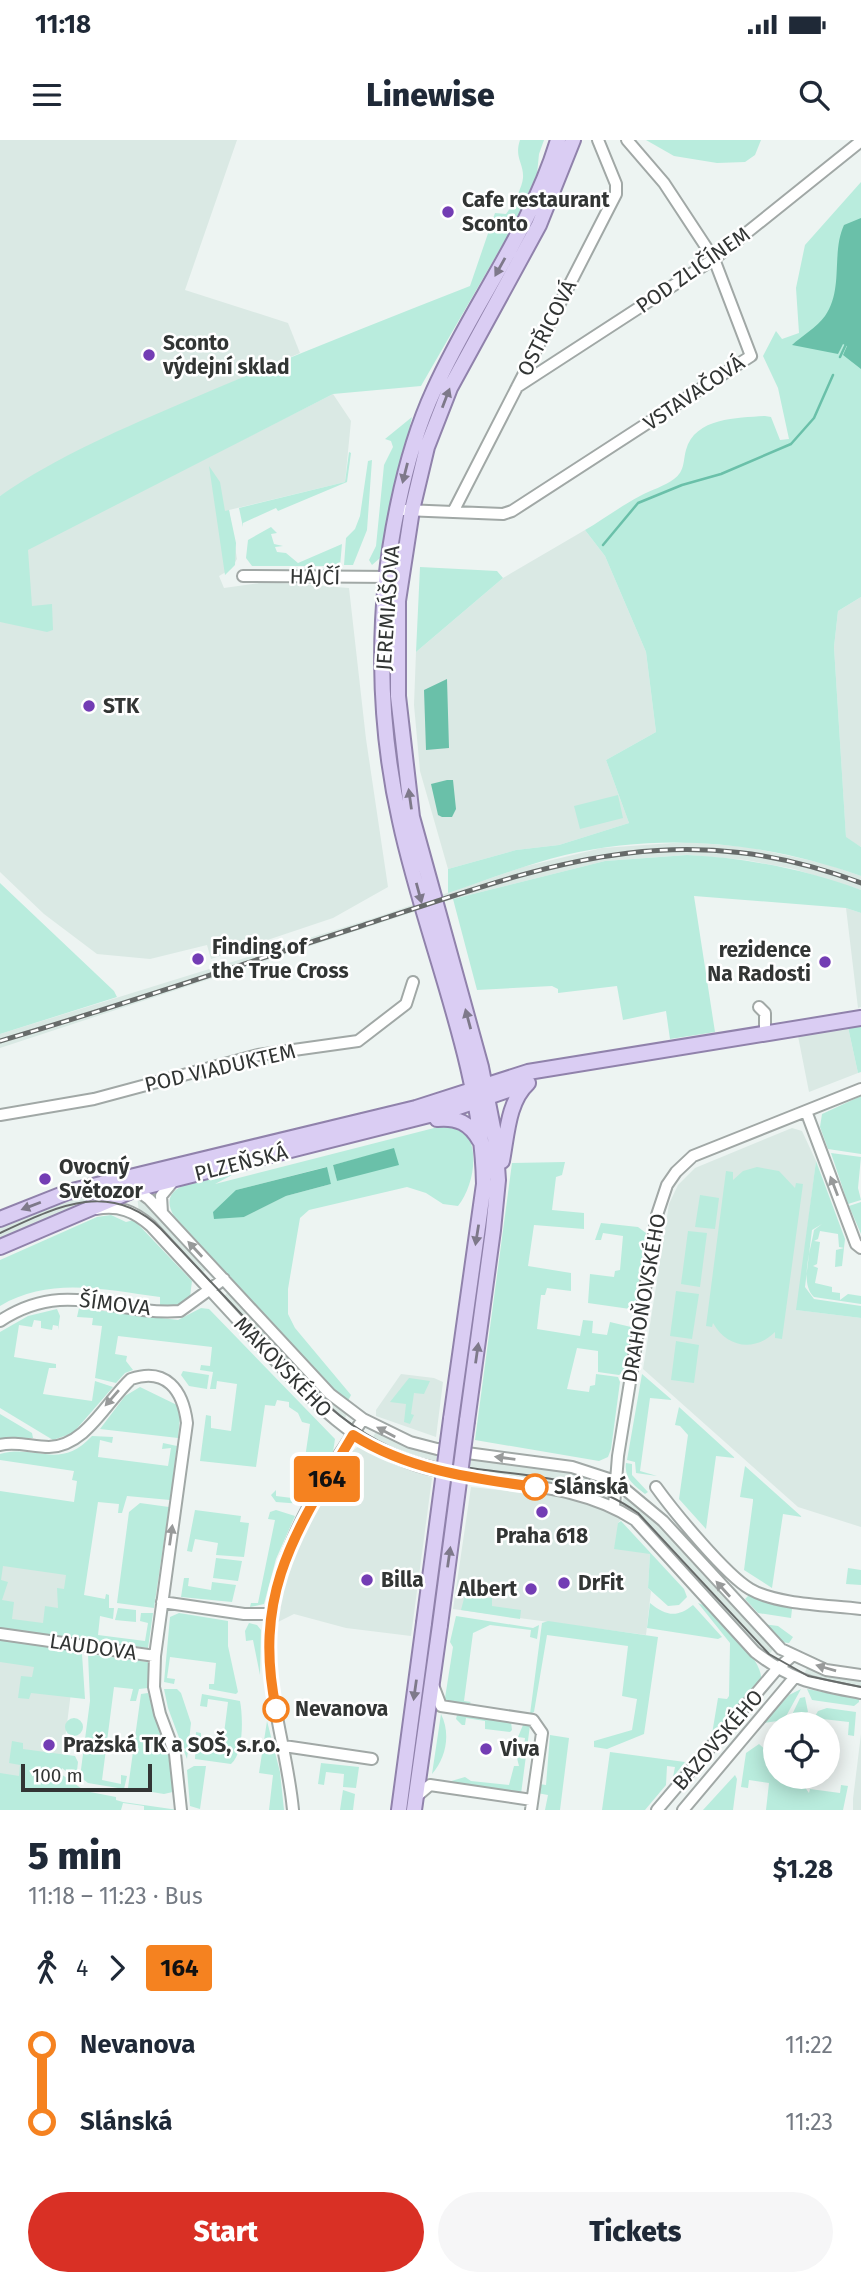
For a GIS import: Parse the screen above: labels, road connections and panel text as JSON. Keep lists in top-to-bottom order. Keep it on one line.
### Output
{"streets":{"main road":["JEREMIÁŠOVA","PLZEŇSKÁ"],"street":["POD ZLIČÍNEM","OSTŘICOVÁ","VSTAVAČOVÁ","HÁJČÍ","POD VIADUKTEM","DRAHOŇOVSKÉHO","ŠÍMOVA","MAKOVSKÉHO","LAUDOVA","BAZOVSKÉHO"]},"crossings":[["POD ZLIČÍNEM","OSTŘICOVÁ"],["POD ZLIČÍNEM","VSTAVAČOVÁ"],["OSTŘICOVÁ","VSTAVAČOVÁ"],["VSTAVAČOVÁ","JEREMIÁŠOVA"],["HÁJČÍ","JEREMIÁŠOVA"],["JEREMIÁŠOVA","PLZEŇSKÁ"],["PLZEŇSKÁ","MAKOVSKÉHO"],["DRAHOŇOVSKÉHO","MAKOVSKÉHO"],["ŠÍMOVA","MAKOVSKÉHO"],["MAKOVSKÉHO","BAZOVSKÉHO"]],"places":["Cafe restaurant Sconto","Sconto výdejní sklad","STK","Finding of the True Cross","rezidence Na Radosti","Ovocný Světozor","Slánská","Praha 618","Billa","DrFit","Albert","Nevanova","Pražská TK a SOŠ, s.r.o.","Viva"],"lines":["bus line 164"],"scale_bar":"100 m","page":{"status":"11:18","header":"Linewise","on_map":"164","scale":"100 m","heading":["5 min","11:18 – 11:23 · Bus","$1.28"],"legs":["4","164"],"list":[{"name":"Nevanova","value":"11:22"},{"name":"Slánská","value":"11:23"}],"buttons":["Start","Tickets"]}}
